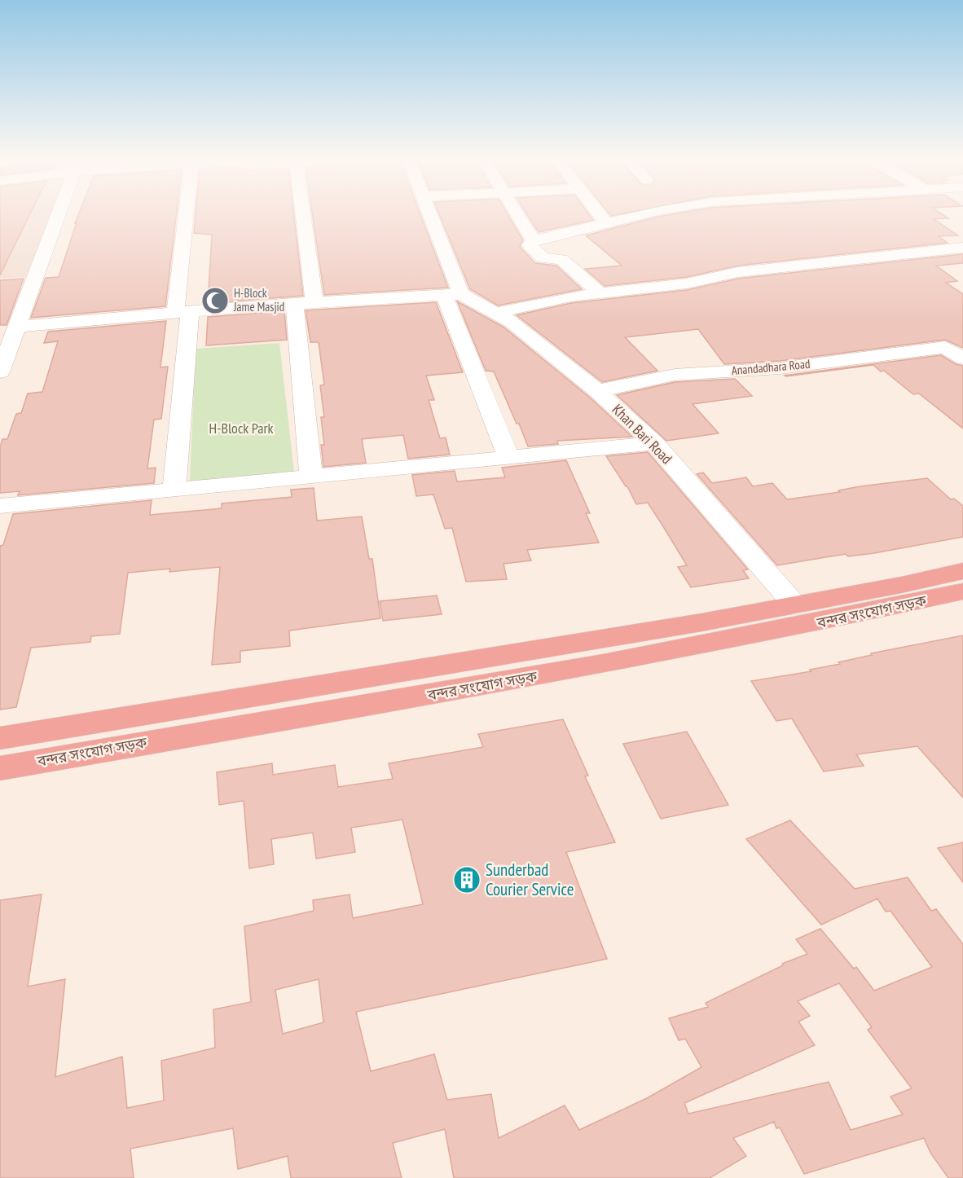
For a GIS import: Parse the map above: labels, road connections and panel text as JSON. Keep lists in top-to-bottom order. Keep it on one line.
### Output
{"streets":{"highway":["বন্দর সংযোগ সড়ক"],"street":["Anandadhara Road","Khan Bari Road"]},"crossings":[["Anandadhara Road","Khan Bari Road"],["Khan Bari Road","বন্দর সংযোগ সড়ক"]],"parks":["H-Block Park"],"places":{"mosque":["H-Block Jame Masjid"],"building":["Sunderbad Courier Service"]}}
